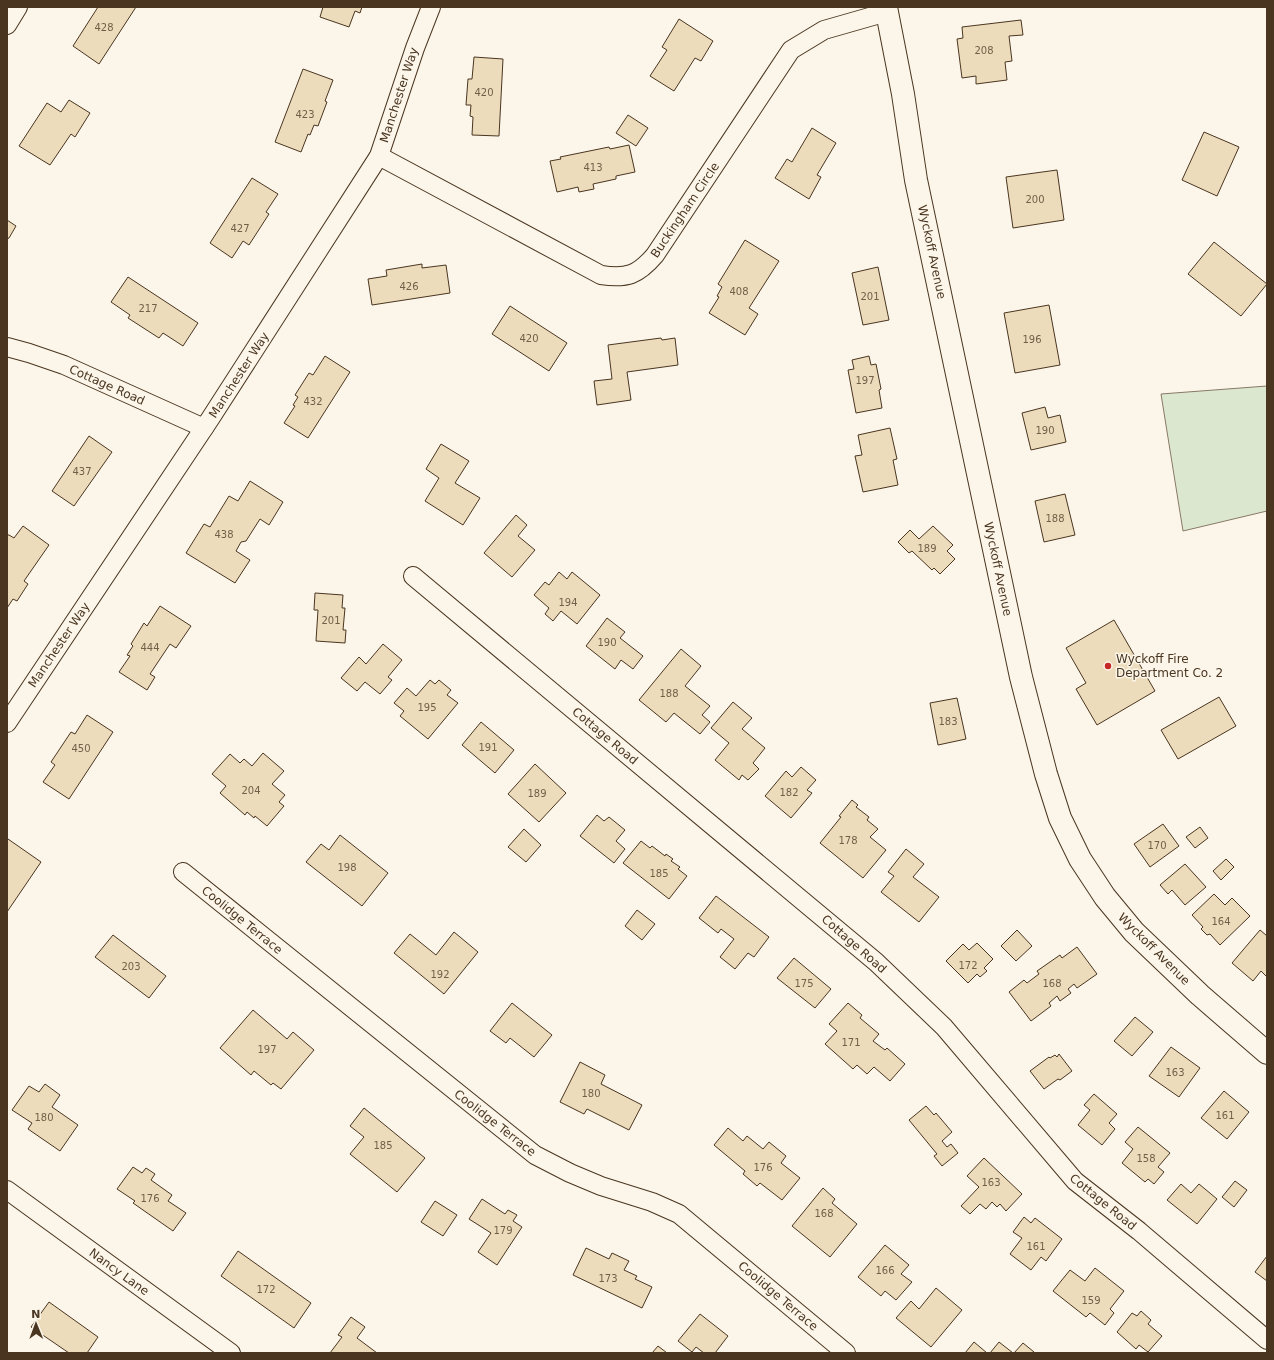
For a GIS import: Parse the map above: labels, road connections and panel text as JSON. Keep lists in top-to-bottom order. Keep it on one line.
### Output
{"streets":{"main road":["Wyckoff Avenue"],"street":["Manchester Way","Buckingham Circle","Cottage Road","Coolidge Terrace","Nancy Lane"]},"crossings":[["Manchester Way","Buckingham Circle"],["Manchester Way","Cottage Road"],["Buckingham Circle","Wyckoff Avenue"]],"places":["Wyckoff Fire Department Co. 2"],"house_numbers":["428","208","420","423","413","200","427","426","408","201","217","420","196","197","432","190","437","188","438","189","194","201","190","444","188","195","183","191","450","204","182","189","178","170","198","185","164","172","203","192","175","168","171","197","163","180","161","180","185","158","176","163","176","168","179","161","166","173","172","159"],"north":"top"}
